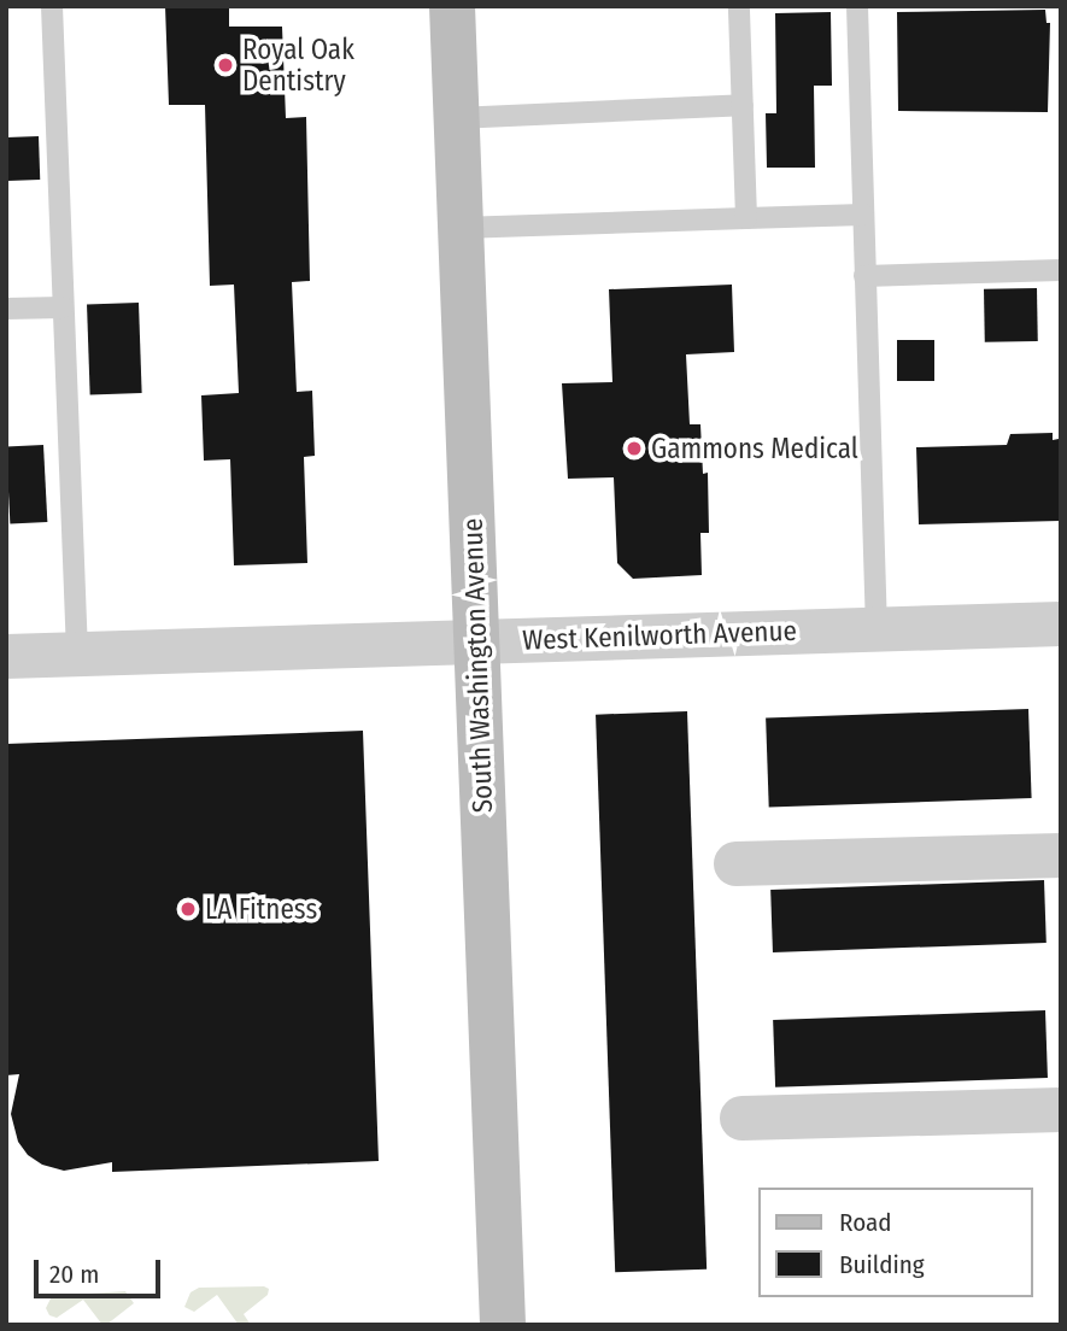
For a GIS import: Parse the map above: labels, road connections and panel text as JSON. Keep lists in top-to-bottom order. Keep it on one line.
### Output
{"streets":{"main road":["South Washington Avenue"],"street":["West Kenilworth Avenue"]},"crossings":[["West Kenilworth Avenue","South Washington Avenue"]],"places":["Royal Oak Dentistry","Gammons Medical","LA Fitness"],"legend":["Road","Building"],"scale_bar":"20 m"}
